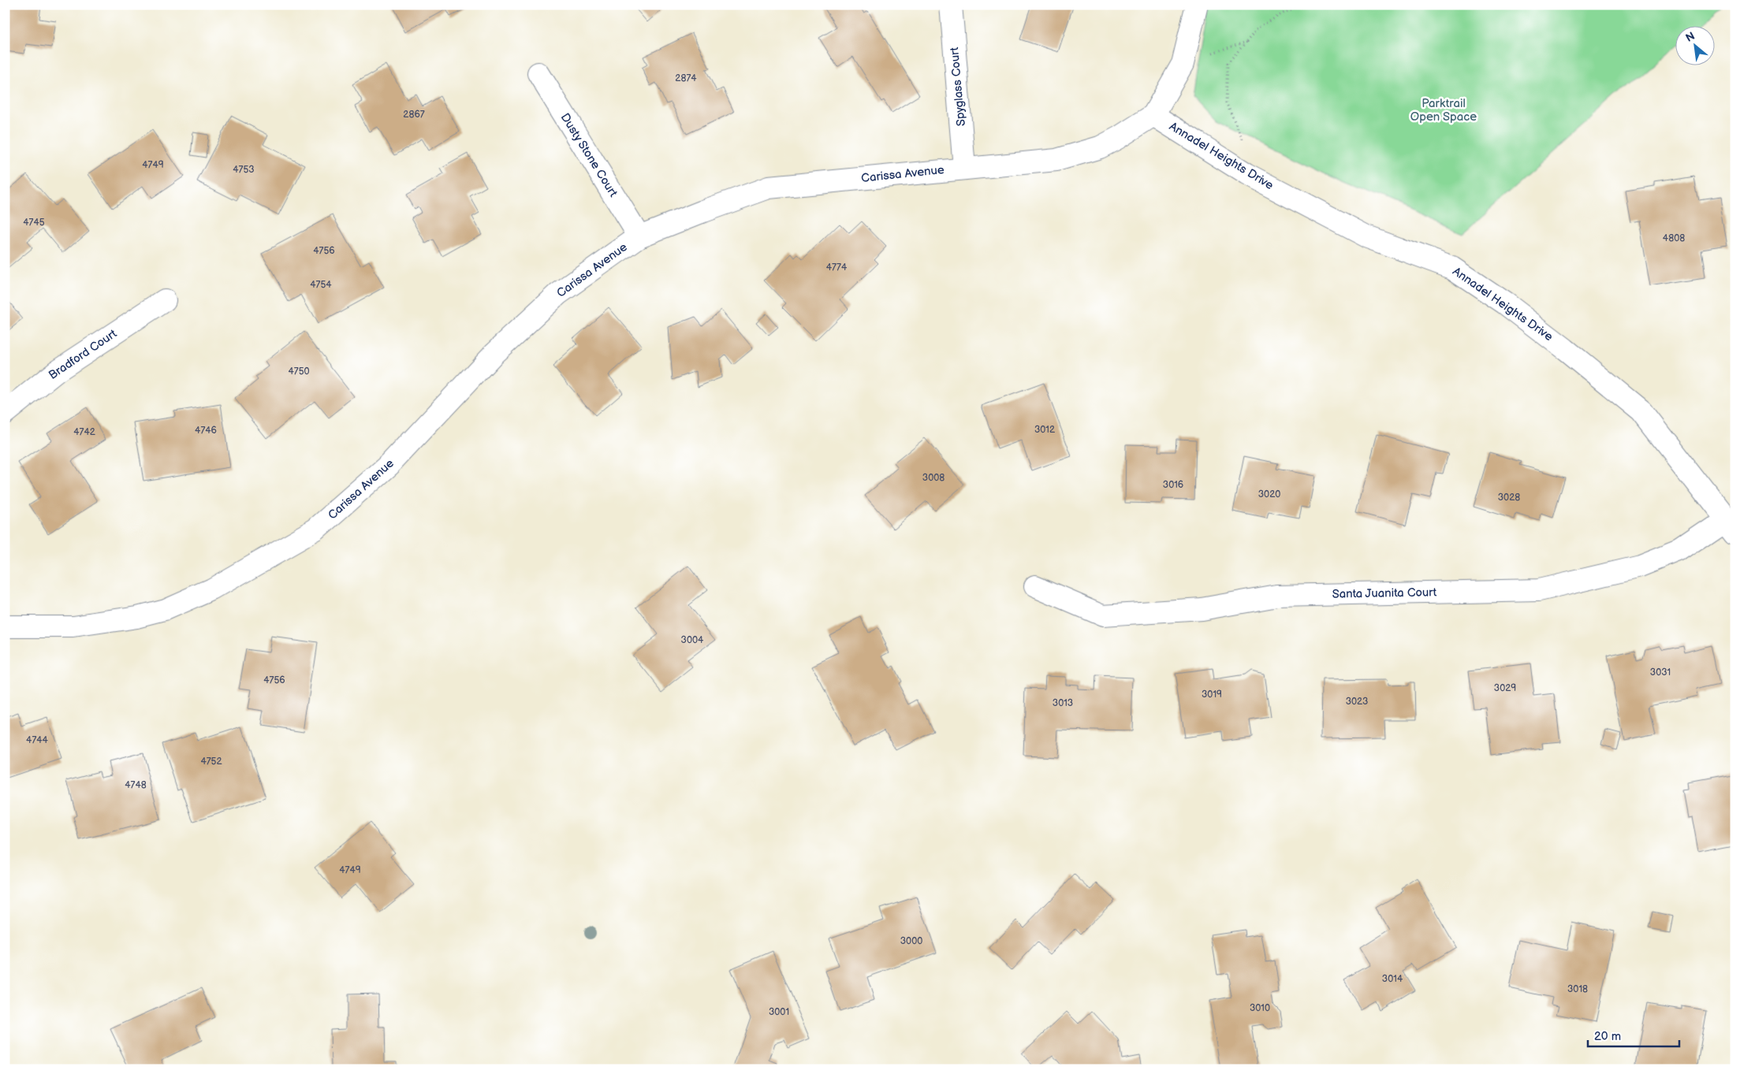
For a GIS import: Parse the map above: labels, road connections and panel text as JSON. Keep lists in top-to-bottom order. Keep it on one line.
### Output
{"streets":{"street":["Spyglass Court","Dusty Stone Court","Annadel Heights Drive","Carissa Avenue","Bradford Court","Santa Juanita Court"]},"crossings":[["Spyglass Court","Carissa Avenue"],["Dusty Stone Court","Carissa Avenue"],["Annadel Heights Drive","Carissa Avenue"],["Annadel Heights Drive","Santa Juanita Court"]],"parks":["Parktrail Open Space"],"house_numbers":["2874","2867","4749","4753","4745","4808","4756","4774","4754","4750","3012","4746","4742","3008","3016","3020","3028","3004","3031","4756","3029","3019","3023","3013","4744","4752","4748","4749","3000","3014","3018","3010","3001"],"scale_bar":"20 m","north":"top left"}
